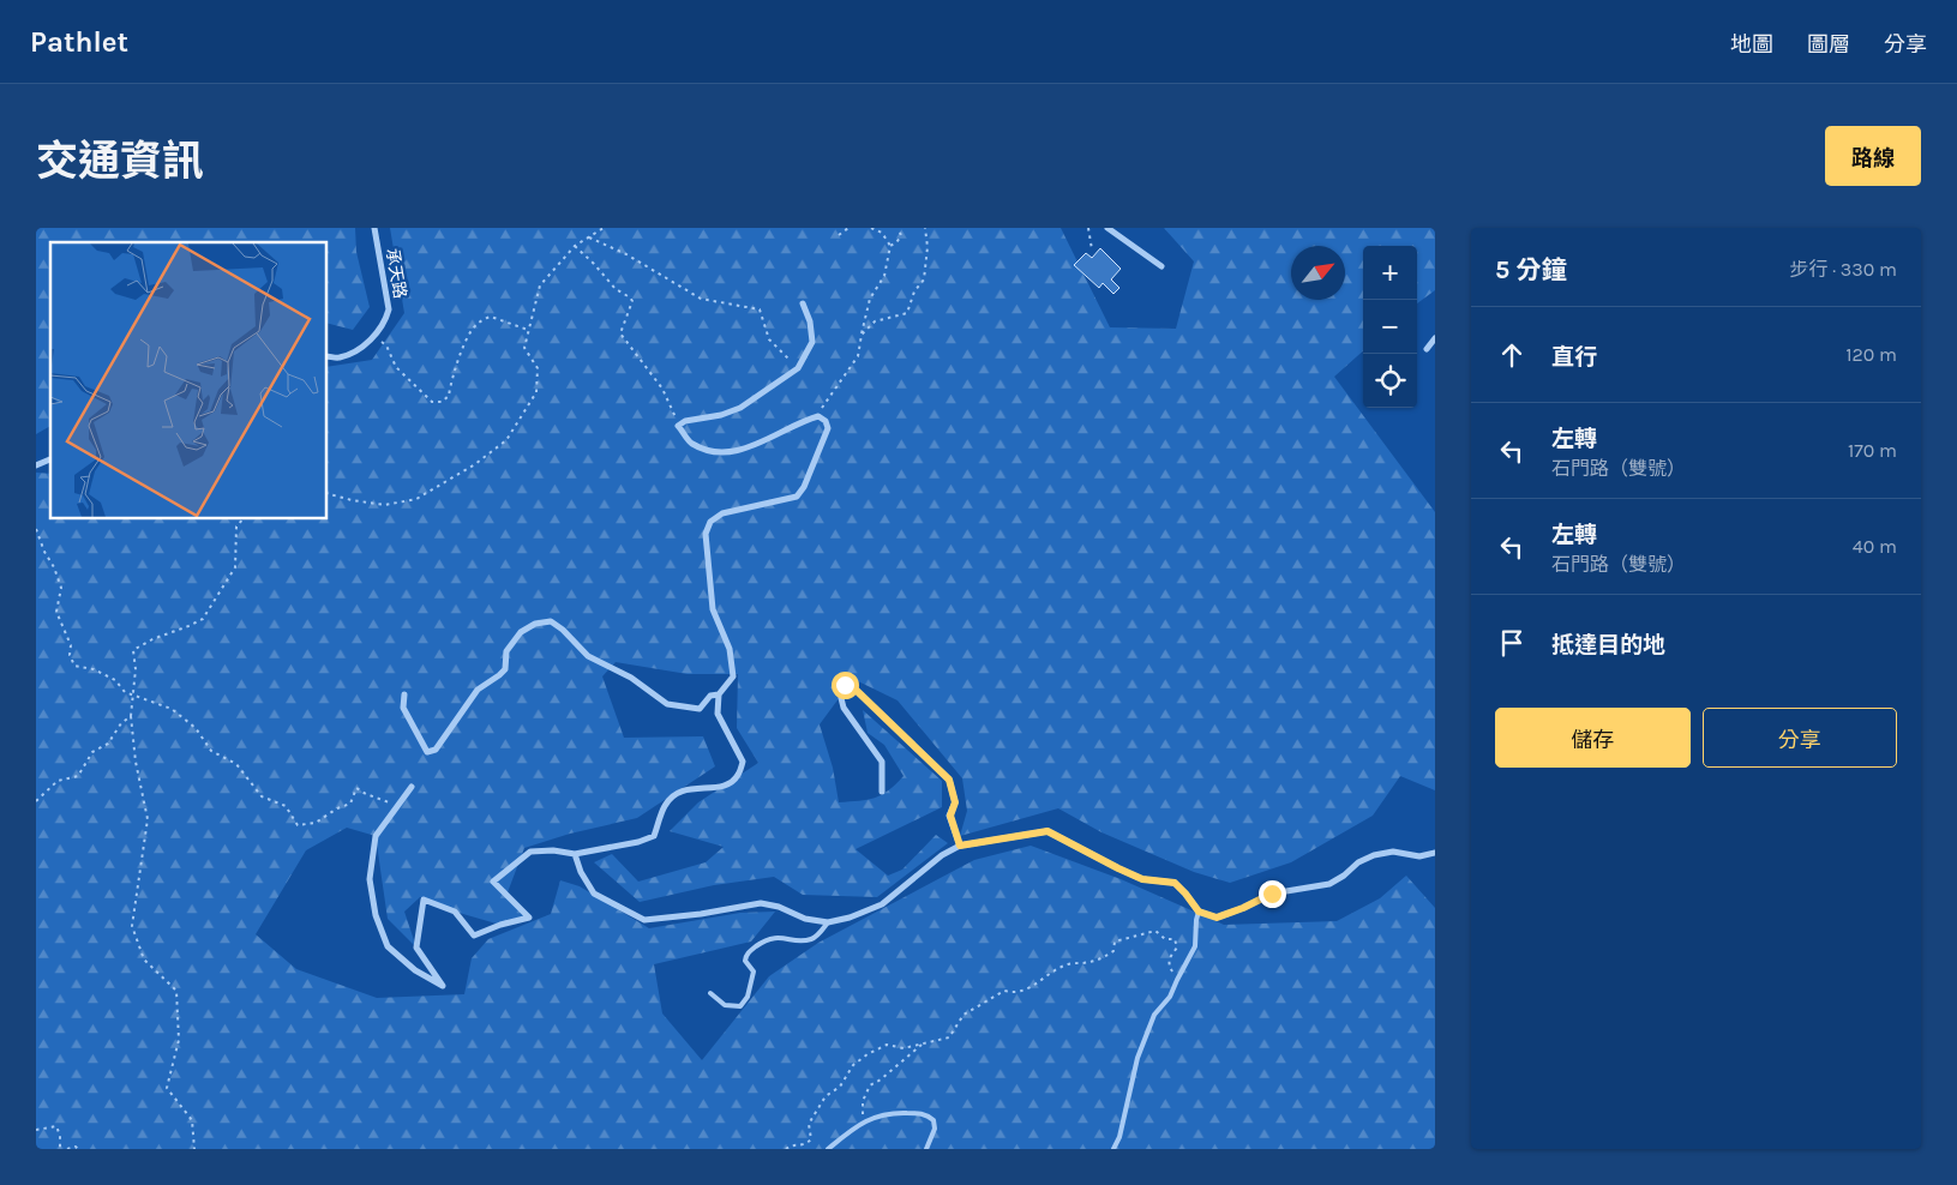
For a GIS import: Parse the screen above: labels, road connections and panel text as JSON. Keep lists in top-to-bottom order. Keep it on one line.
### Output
{"streets":{"street":["承天路"]},"north":"top right","page":{"header":"Pathlet","nav":["地圖","圖層","分享"],"title":"交通資訊","buttons":["路線",["儲存","分享"]],"heading":["5 分鐘","步行 · 330 m"],"map_buttons":["+","−"],"list":[["直行","120 m"],["左轉","石門路（雙號）","170 m"],["左轉","石門路（雙號）","40 m"],"抵達目的地"]}}
